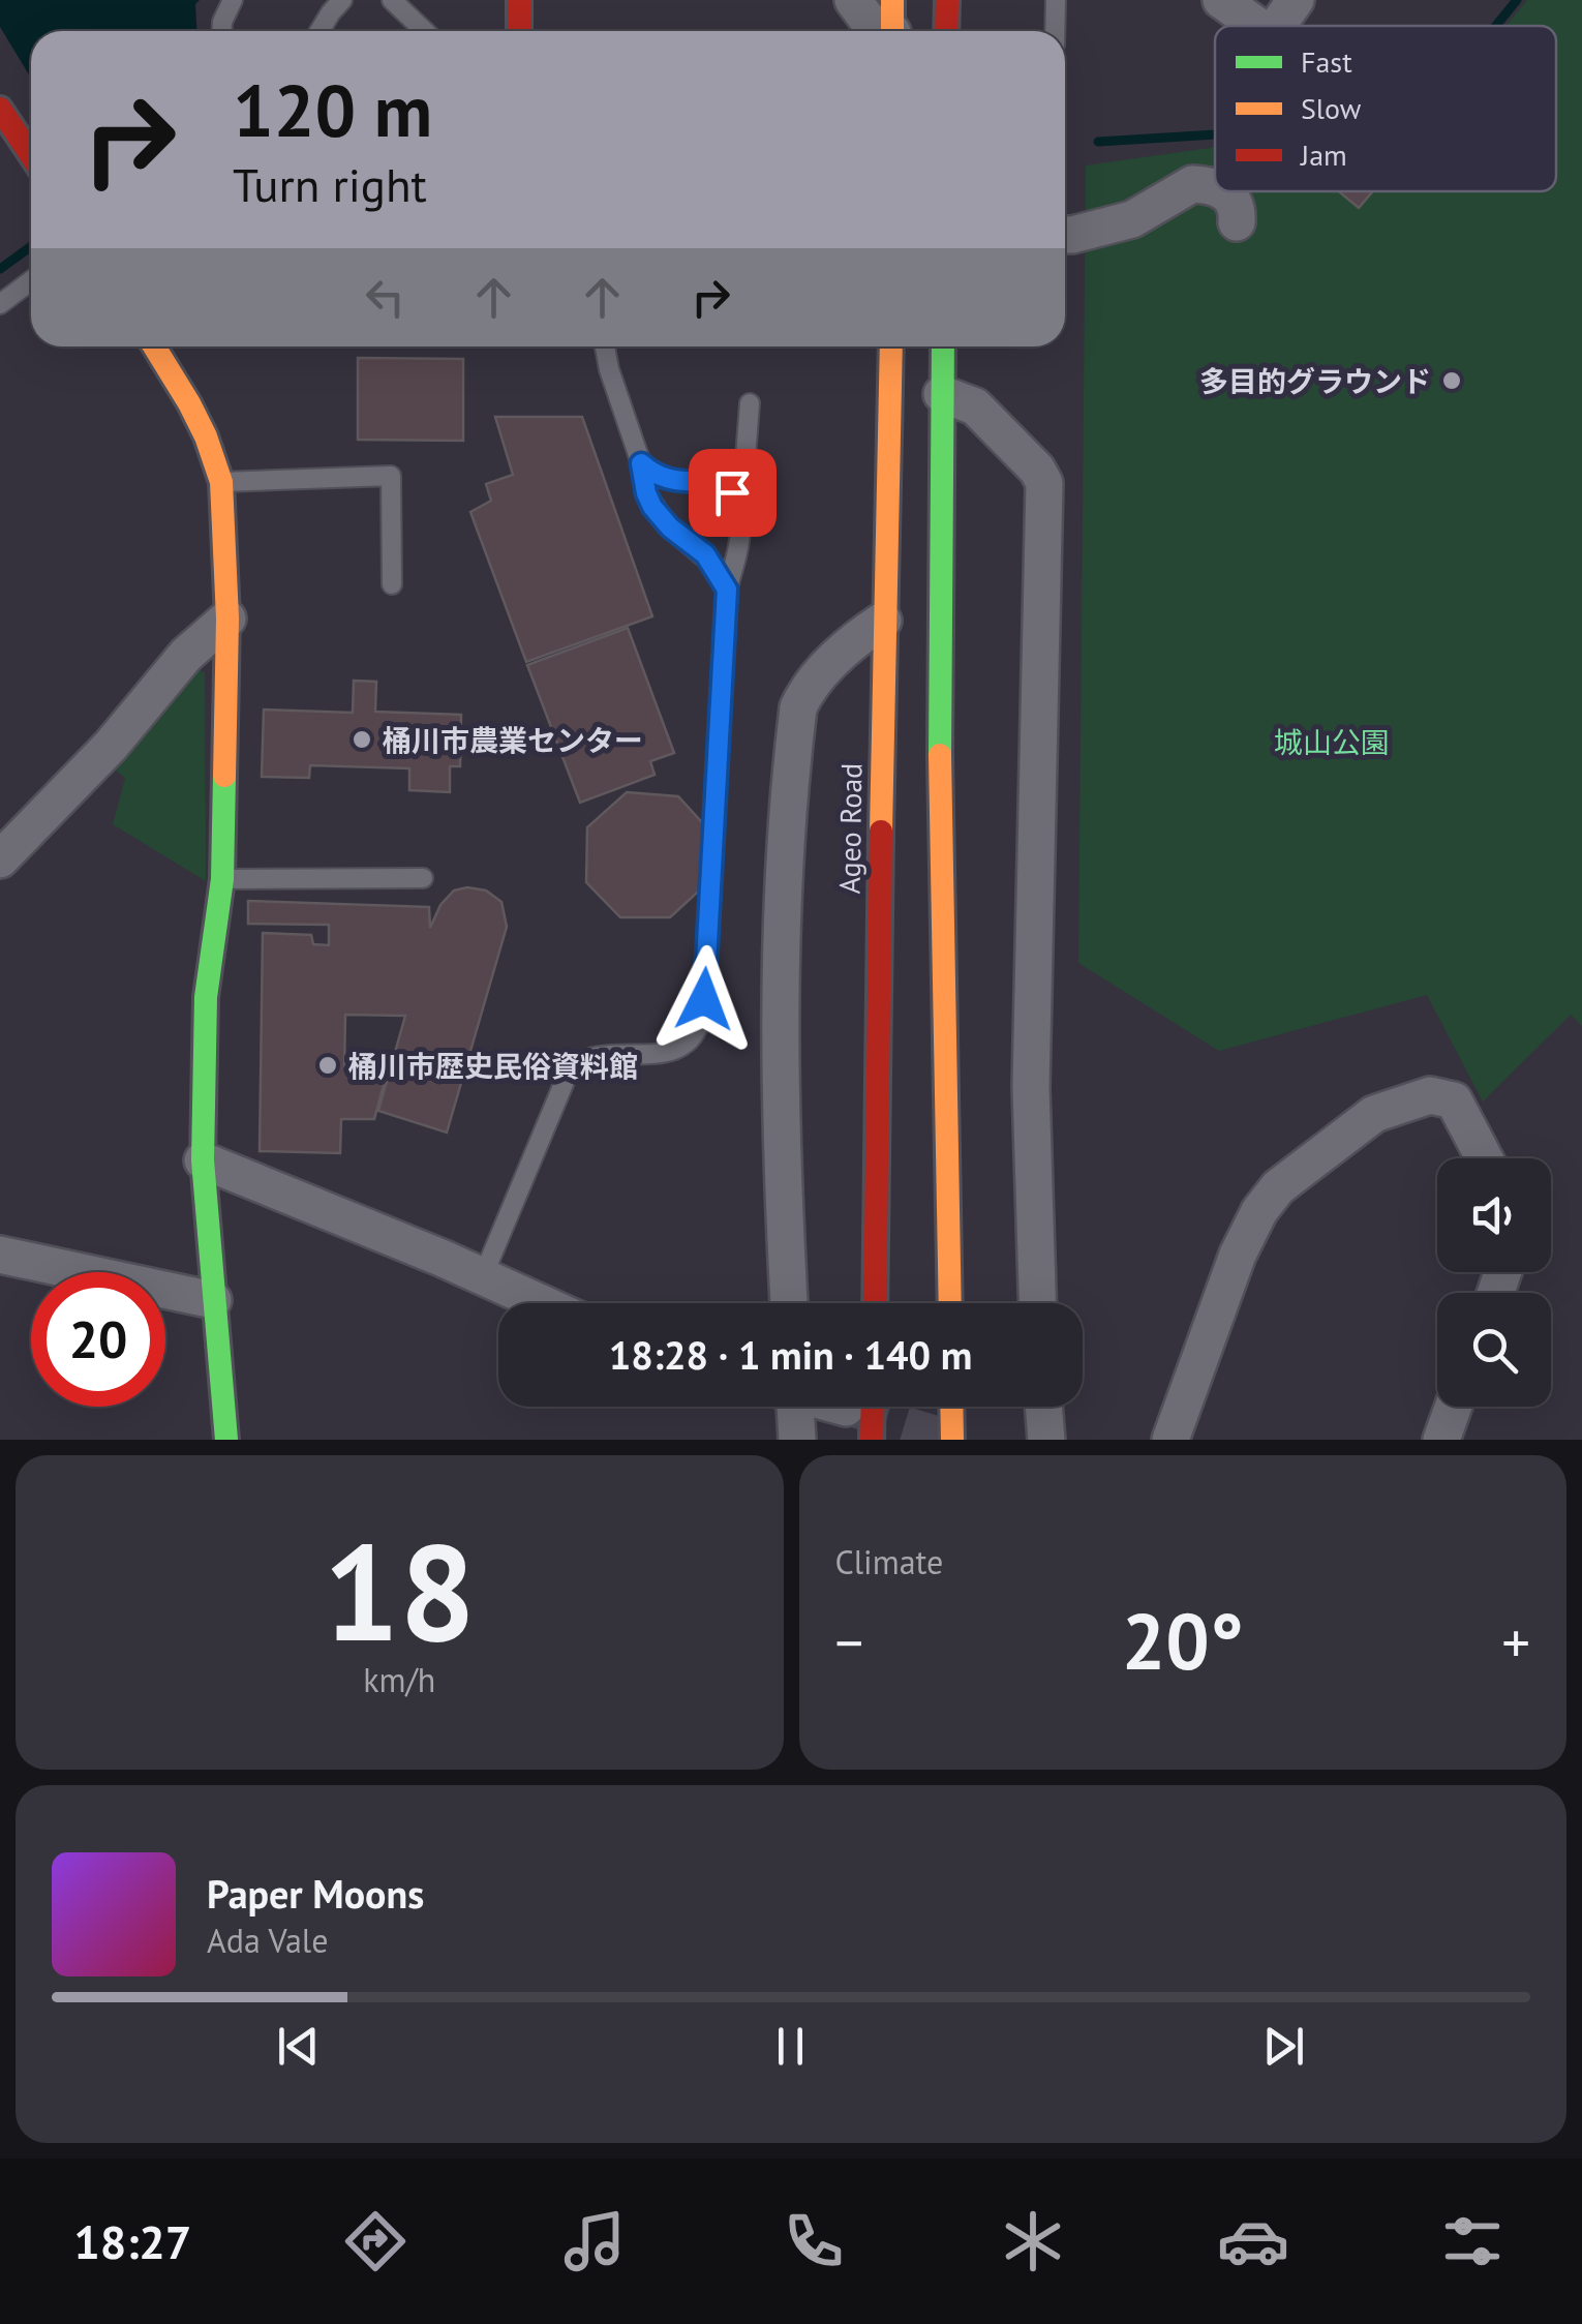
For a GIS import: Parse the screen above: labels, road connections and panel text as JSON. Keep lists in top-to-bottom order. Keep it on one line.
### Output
{"streets":{"main road":["Ageo Road"]},"parks":["城山公園"],"places":["多目的グラウンド","桶川市農業センター","桶川市歴史民俗資料館"],"legend":["Fast","Slow","Jam"],"page":{"turn":["120 m","Turn right"],"limit":"20","trip":"18:28 · 1 min · 140 m","tile":[["18","km/h"],"Climate"],"heat":["−","20°","+"],"song":["Paper Moons","Ada Vale"],"tabs":"18:27"}}
